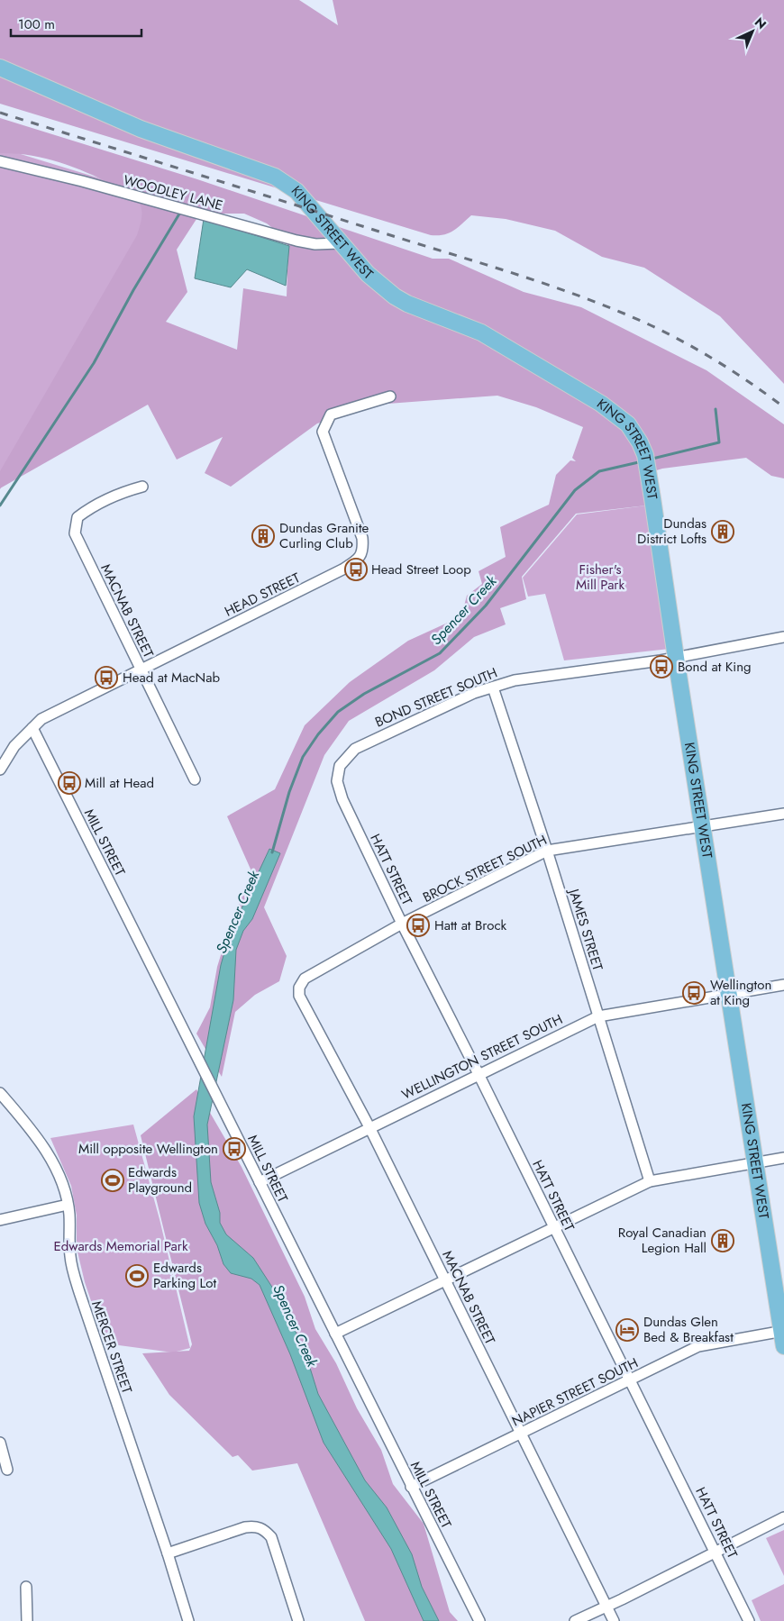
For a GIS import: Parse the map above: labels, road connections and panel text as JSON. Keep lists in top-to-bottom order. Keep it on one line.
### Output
{"streets":{"main road":["KING STREET WEST"],"street":["WOODLEY LANE","HEAD STREET","MACNAB STREET","BOND STREET SOUTH","MILL STREET","BROCK STREET SOUTH","HATT STREET","JAMES STREET","WELLINGTON STREET SOUTH","MERCER STREET","NAPIER STREET SOUTH"]},"crossings":[["WOODLEY LANE","KING STREET WEST"],["KING STREET WEST","BOND STREET SOUTH"],["KING STREET WEST","BROCK STREET SOUTH"],["KING STREET WEST","WELLINGTON STREET SOUTH"],["KING STREET WEST","NAPIER STREET SOUTH"],["HEAD STREET","MACNAB STREET"],["HEAD STREET","MILL STREET"],["MACNAB STREET","BROCK STREET SOUTH"],["MACNAB STREET","WELLINGTON STREET SOUTH"],["MACNAB STREET","NAPIER STREET SOUTH"],["BOND STREET SOUTH","HATT STREET"],["BOND STREET SOUTH","JAMES STREET"],["MILL STREET","WELLINGTON STREET SOUTH"],["MILL STREET","NAPIER STREET SOUTH"],["BROCK STREET SOUTH","HATT STREET"],["BROCK STREET SOUTH","JAMES STREET"],["HATT STREET","WELLINGTON STREET SOUTH"],["HATT STREET","NAPIER STREET SOUTH"],["JAMES STREET","WELLINGTON STREET SOUTH"]],"water":["Spencer Creek"],"parks":["Fisher's Mill Park","Edwards Memorial Park"],"places":{"building":["Dundas District Lofts","Dundas Granite Curling Club","Royal Canadian Legion Hall"],"bus stop":["Head Street Loop","Bond at King","Head at MacNab","Mill at Head","Hatt at Brock","Wellington at King","Mill opposite Wellington"],"sports":["Edwards Playground","Edwards Parking Lot"],"hotel":["Dundas Glen Bed & Breakfast"]},"scale_bar":"100 m","north":"top right"}
